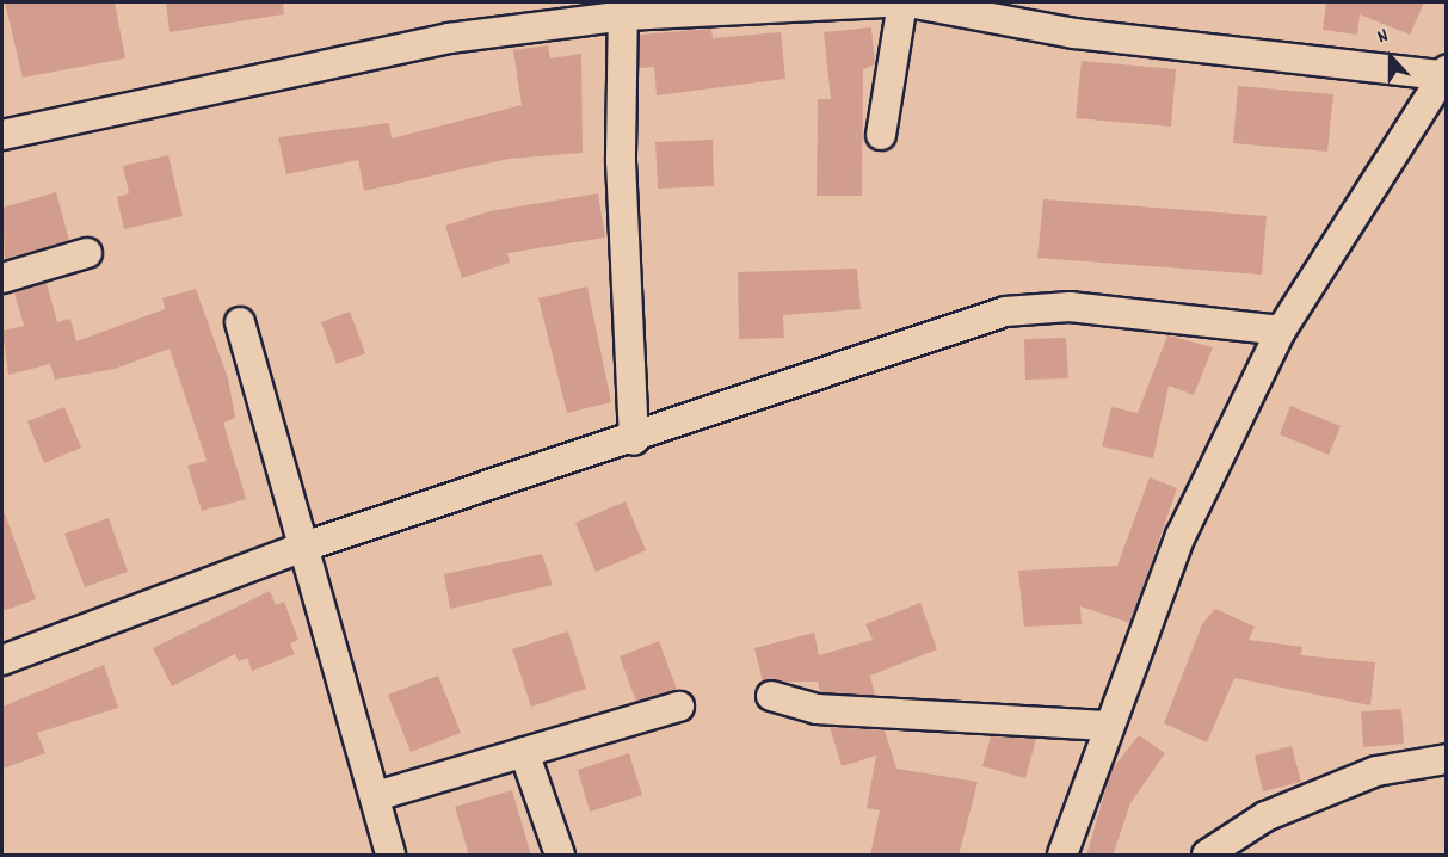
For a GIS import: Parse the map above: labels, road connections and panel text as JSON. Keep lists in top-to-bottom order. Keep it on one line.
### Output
{"north":"top"}
